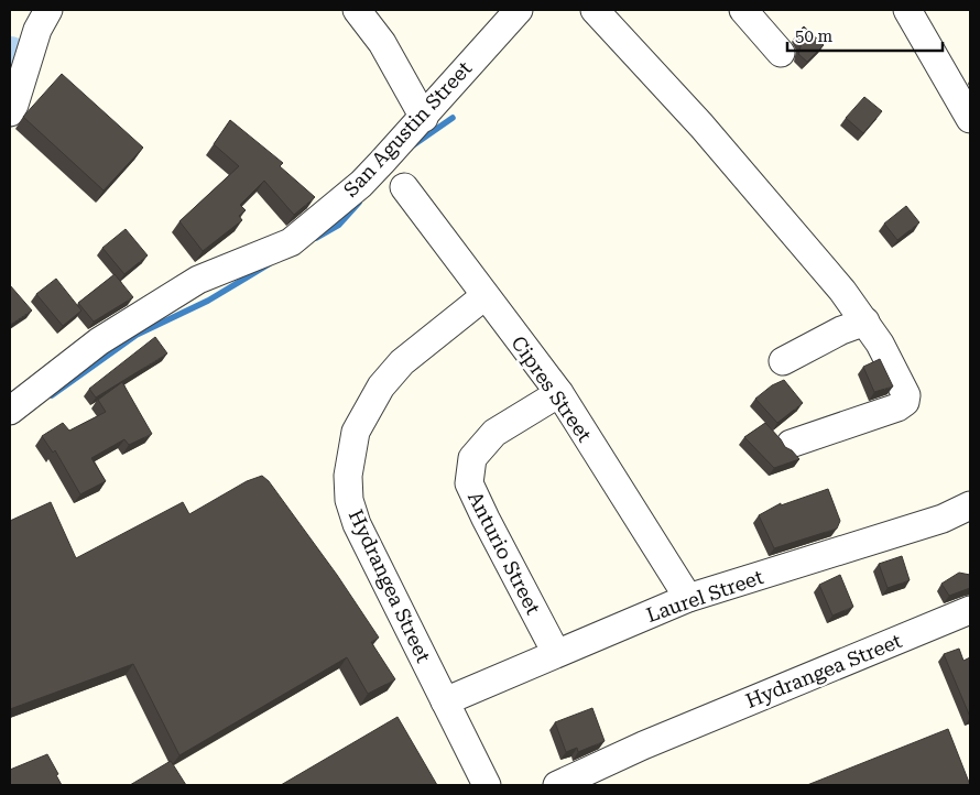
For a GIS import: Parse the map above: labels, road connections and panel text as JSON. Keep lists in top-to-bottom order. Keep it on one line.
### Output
{"streets":{"street":["San Agustin Street","Cipres Street","Anturio Street","Hydrangea Street","Laurel Street"]},"crossings":[["Cipres Street","Anturio Street"],["Cipres Street","Hydrangea Street"],["Cipres Street","Laurel Street"],["Anturio Street","Laurel Street"],["Hydrangea Street","Laurel Street"]],"scale_bar":"50 m"}
